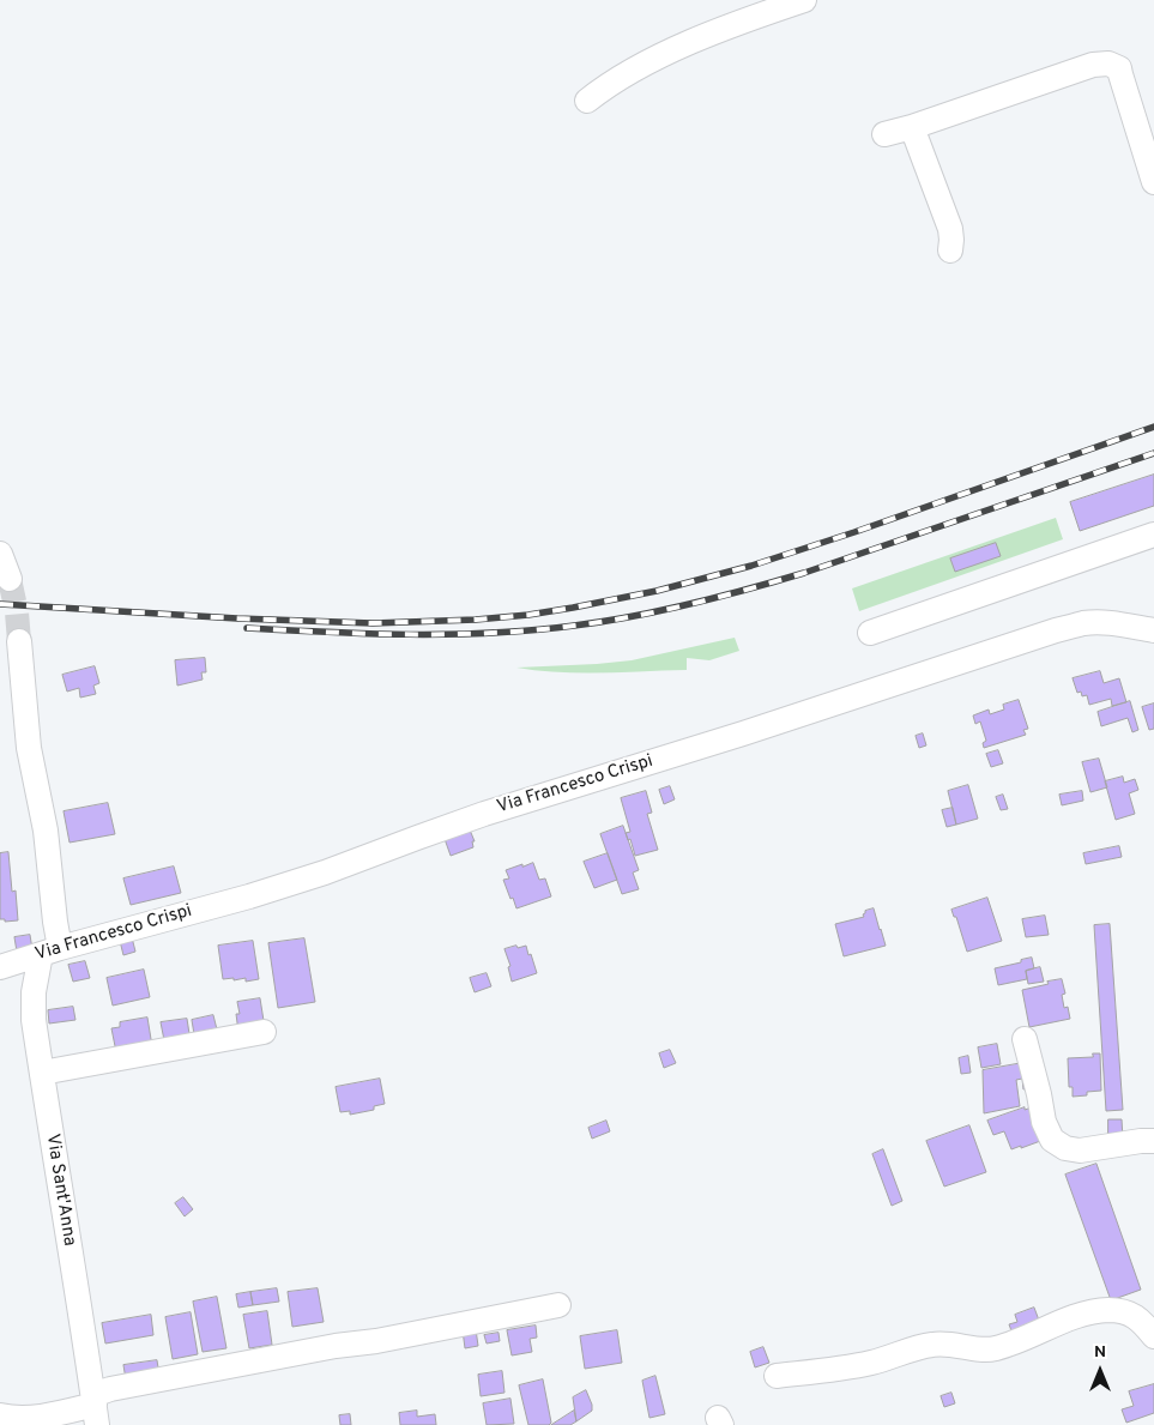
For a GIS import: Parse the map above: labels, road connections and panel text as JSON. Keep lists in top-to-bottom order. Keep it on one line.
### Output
{"streets":{"street":["Via Francesco Crispi","Via Sant'Anna"]},"crossings":[["Via Francesco Crispi","Via Sant'Anna"]],"north":"top"}
